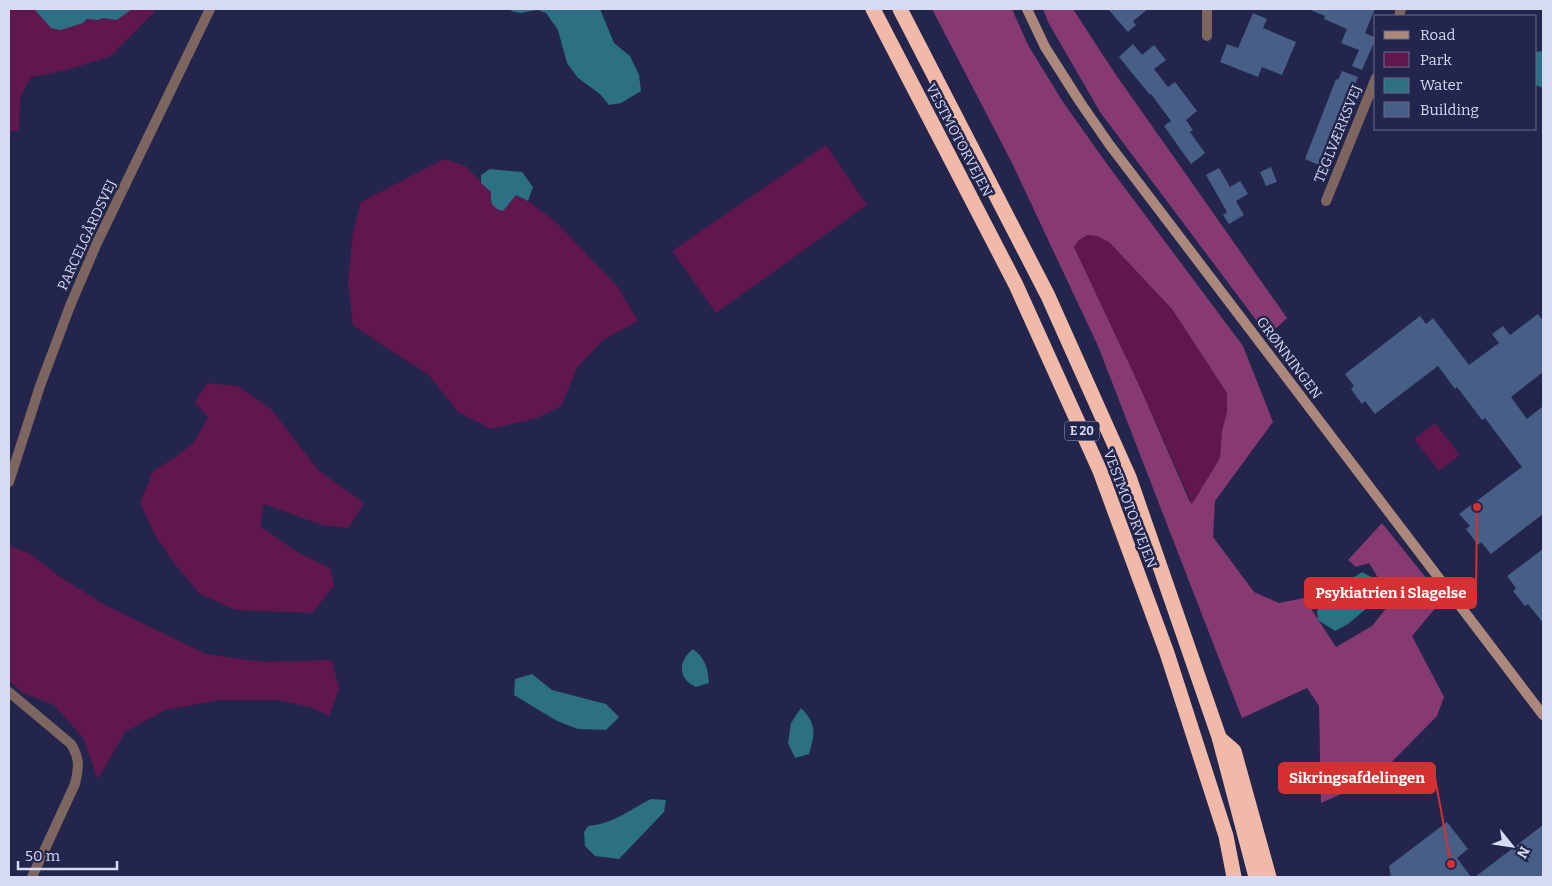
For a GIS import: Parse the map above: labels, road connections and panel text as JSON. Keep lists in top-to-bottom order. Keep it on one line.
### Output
{"streets":{"highway":["VESTMOTORVEJEN","E 20"],"main road":["GRØNNINGEN"],"street":["TEGLVÆRKSVEJ","PARCELGÅRDSVEJ"]},"places":["Psykiatrien i Slagelse","Sikringsafdelingen"],"legend":["Road","Park","Water","Building"],"scale_bar":"50 m","north":"bottom right"}
